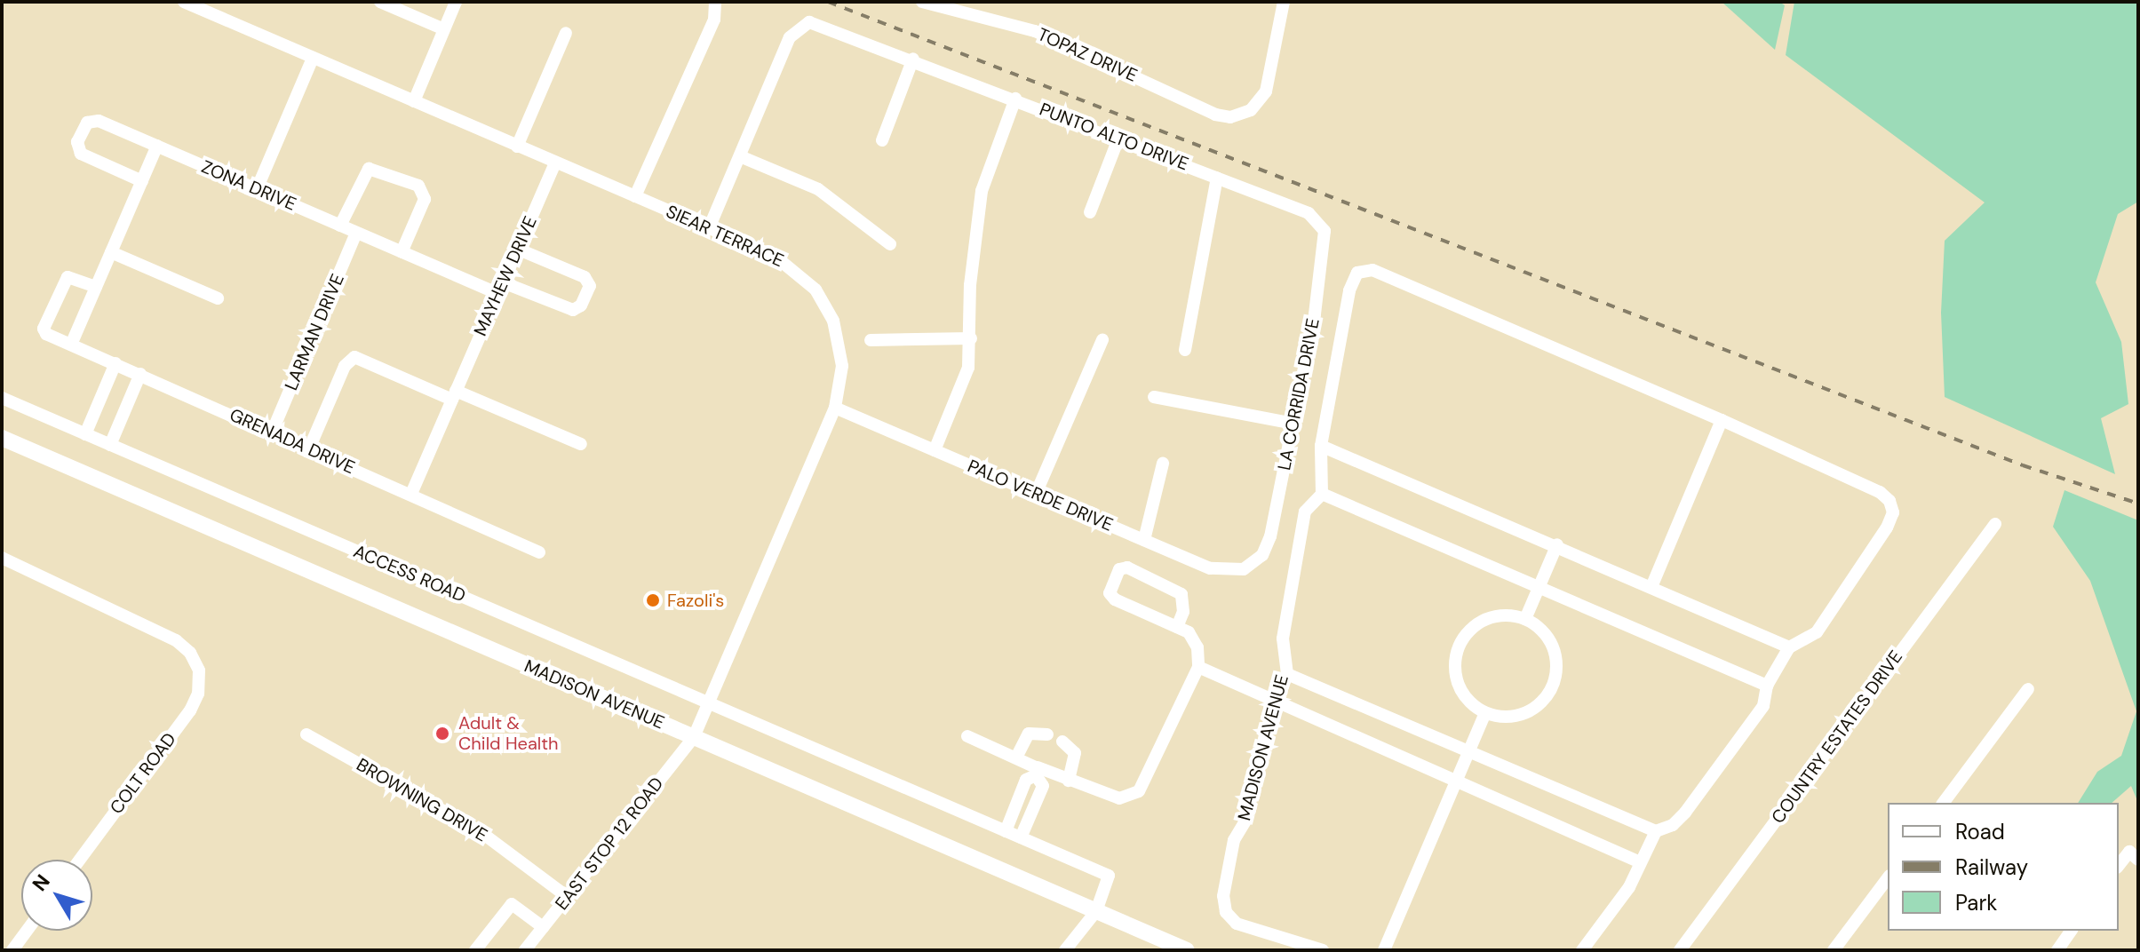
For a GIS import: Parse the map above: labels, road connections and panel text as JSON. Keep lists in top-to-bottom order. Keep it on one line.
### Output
{"streets":{"main road":["MADISON AVENUE"],"street":["TOPAZ DRIVE","PUNTO ALTO DRIVE","ZONA DRIVE","SIEAR TERRACE","MAYHEW DRIVE","LARMAN DRIVE","LA CORRIDA DRIVE","GRENADA DRIVE","PALO VERDE DRIVE","ACCESS ROAD","COUNTRY ESTATES DRIVE","COLT ROAD","BROWNING DRIVE","EAST STOP 12 ROAD"]},"crossings":[["PUNTO ALTO DRIVE","LA CORRIDA DRIVE"],["ZONA DRIVE","MAYHEW DRIVE"],["ZONA DRIVE","LARMAN DRIVE"],["SIEAR TERRACE","MAYHEW DRIVE"],["SIEAR TERRACE","PALO VERDE DRIVE"],["SIEAR TERRACE","ACCESS ROAD"],["SIEAR TERRACE","MADISON AVENUE"],["SIEAR TERRACE","EAST STOP 12 ROAD"],["MAYHEW DRIVE","GRENADA DRIVE"],["LARMAN DRIVE","GRENADA DRIVE"],["LA CORRIDA DRIVE","PALO VERDE DRIVE"],["ACCESS ROAD","MADISON AVENUE"],["MADISON AVENUE","EAST STOP 12 ROAD"],["BROWNING DRIVE","EAST STOP 12 ROAD"]],"places":["Fazoli's","Adult & Child Health"],"legend":["Road","Railway","Park"],"north":"top left"}
